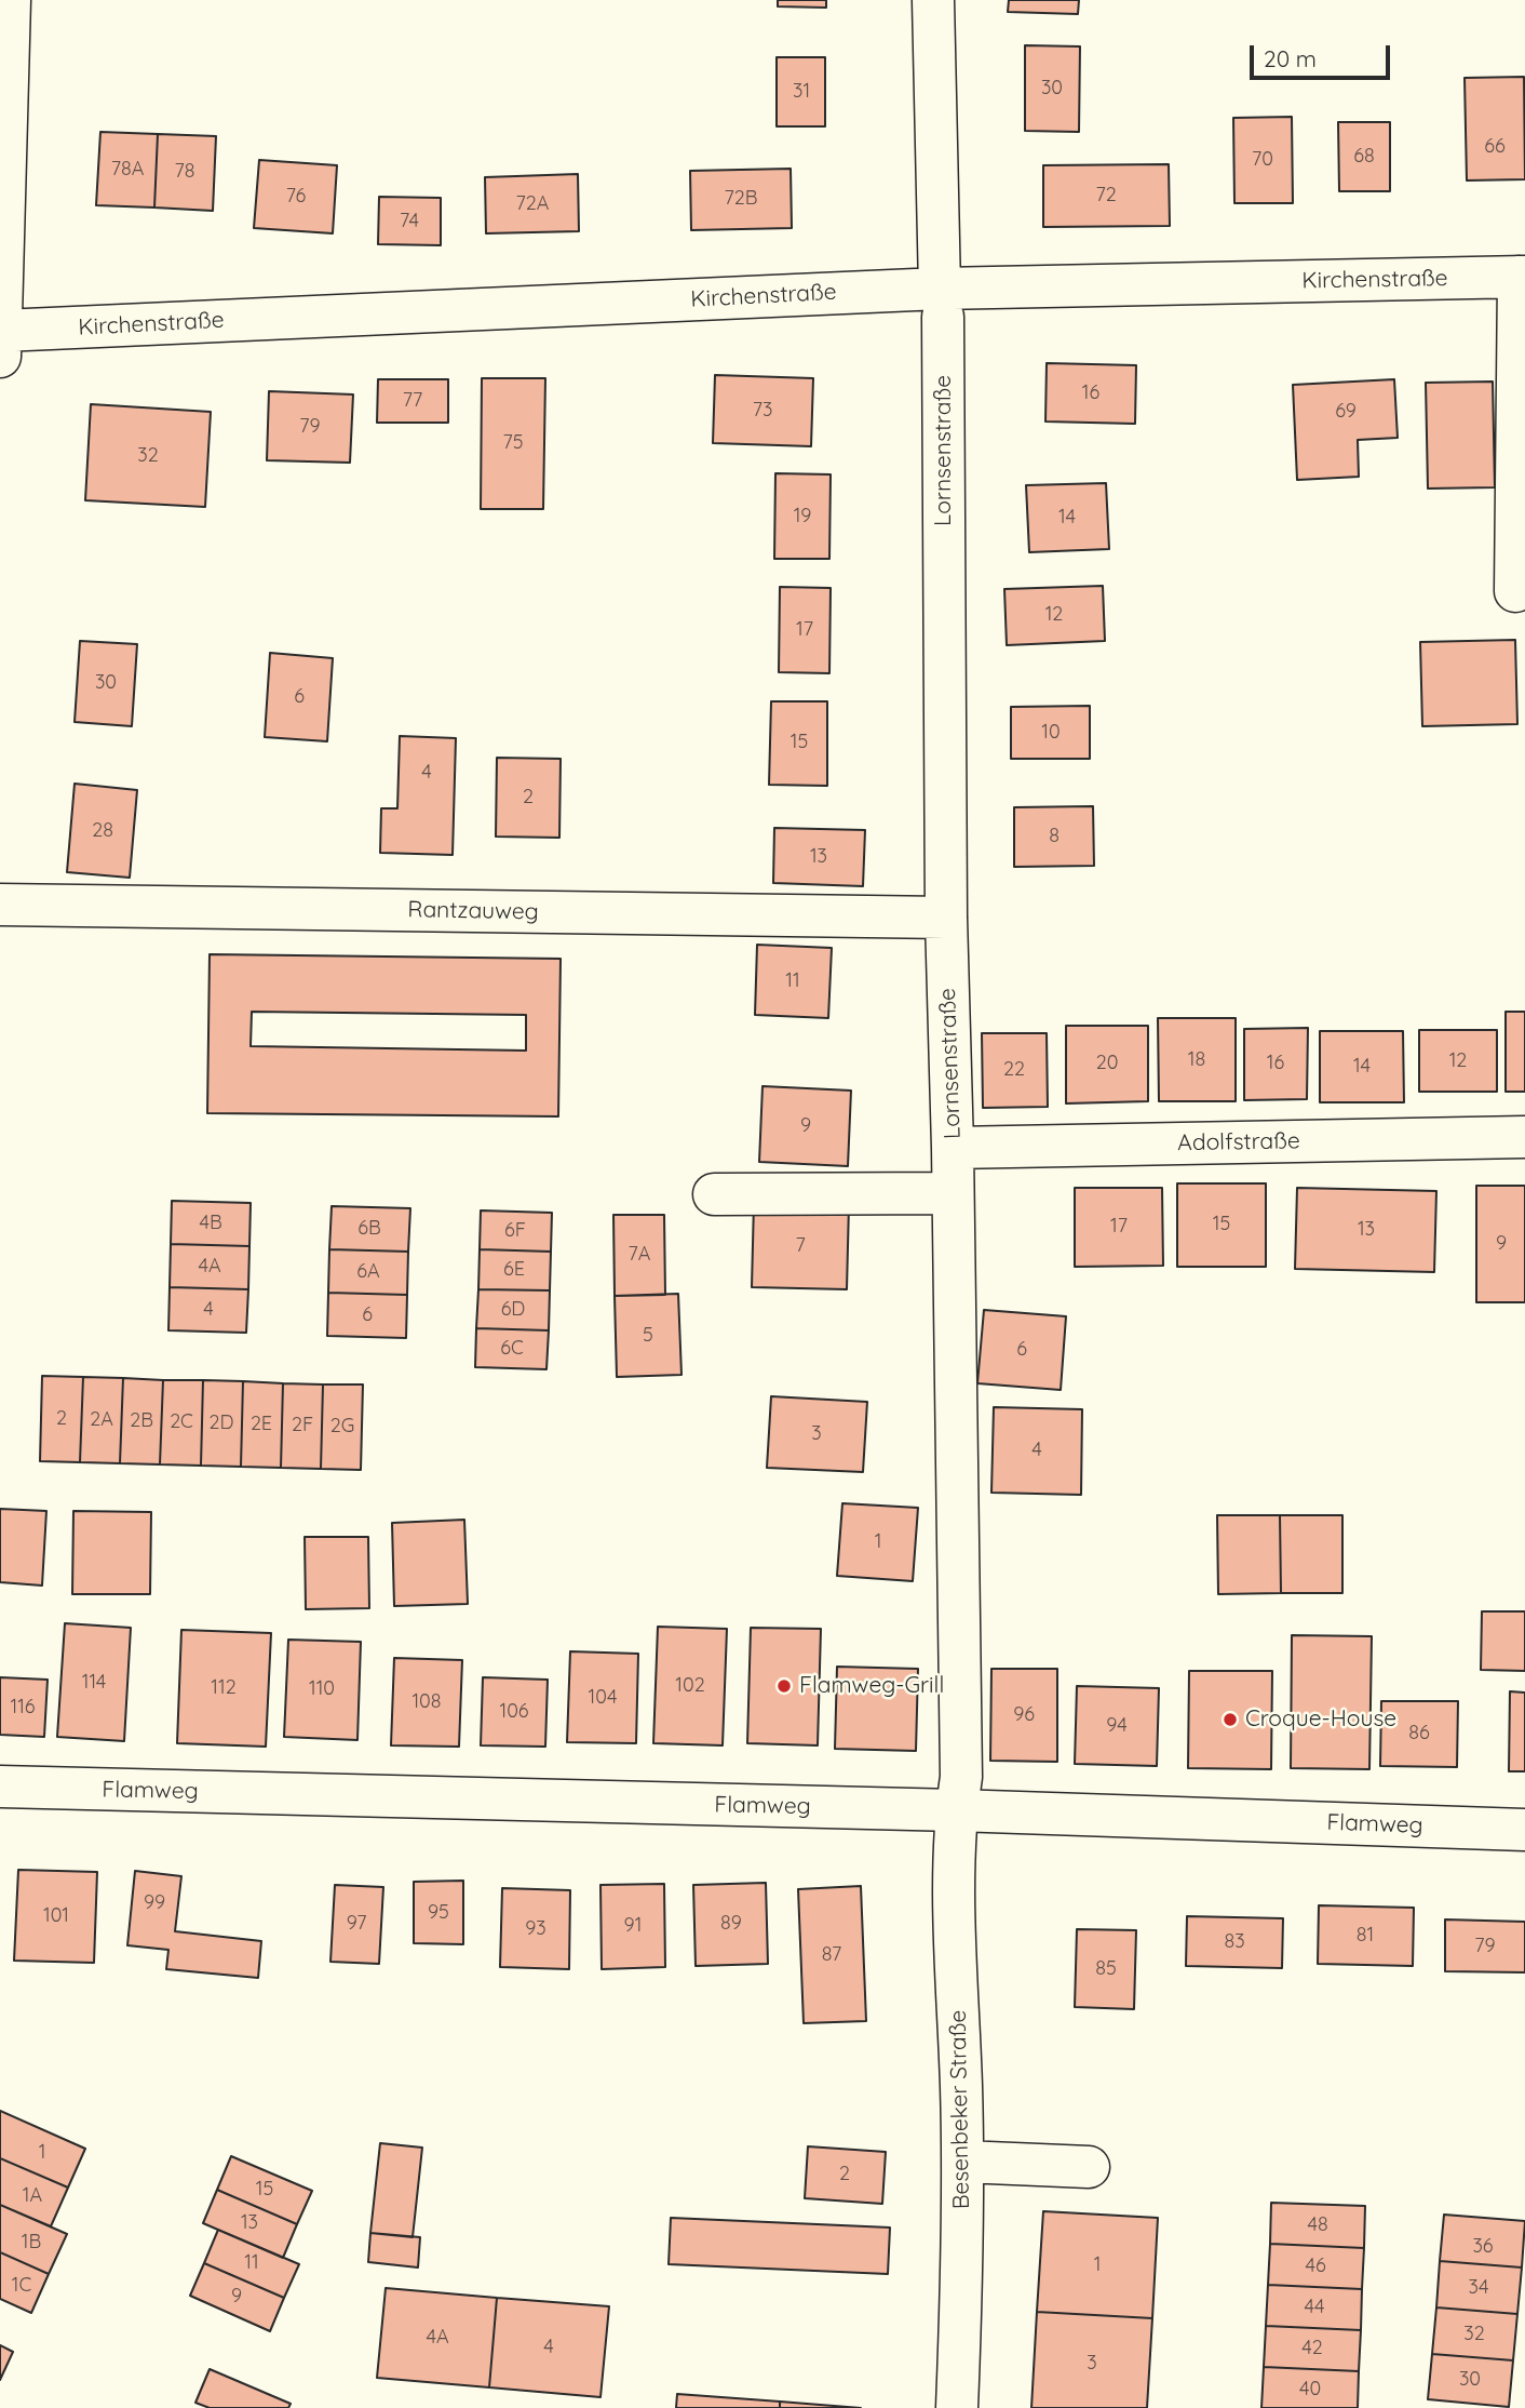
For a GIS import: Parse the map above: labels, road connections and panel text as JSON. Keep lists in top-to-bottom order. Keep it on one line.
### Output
{"streets":{"street":["Kirchenstraße","Lornsenstraße","Rantzauweg","Adolfstraße","Flamweg","Besenbeker Straße"]},"crossings":[["Kirchenstraße","Lornsenstraße"],["Lornsenstraße","Rantzauweg"],["Lornsenstraße","Adolfstraße"],["Lornsenstraße","Flamweg"],["Lornsenstraße","Besenbeker Straße"],["Flamweg","Besenbeker Straße"]],"places":["Flamweg-Grill","Croque-House"],"house_numbers":["30","31","66","68","70","78A","78","72","76","72B","72A","74","16","77","73","69","79","75","32","19","14","12","17","30","6","10","15","4","2","28","8","13","11","18","12","20","16","14","22","9","4B","15","17","6B","13","6F","9","7","7A","4A","6E","6A","4","6D","6","5","6C","6","2","2A","2B","2C","2D","2E","2F","2G","3","4","1","114","102","112","110","104","108","116","106","96","94","86","99","95","101","97","89","91","93","81","83","79","87","85","1","2","15","1A","13","48","1B","36","11","1","46","1C","34","9","44","32","4A","4","42","3","30","40"],"scale_bar":"20 m"}
